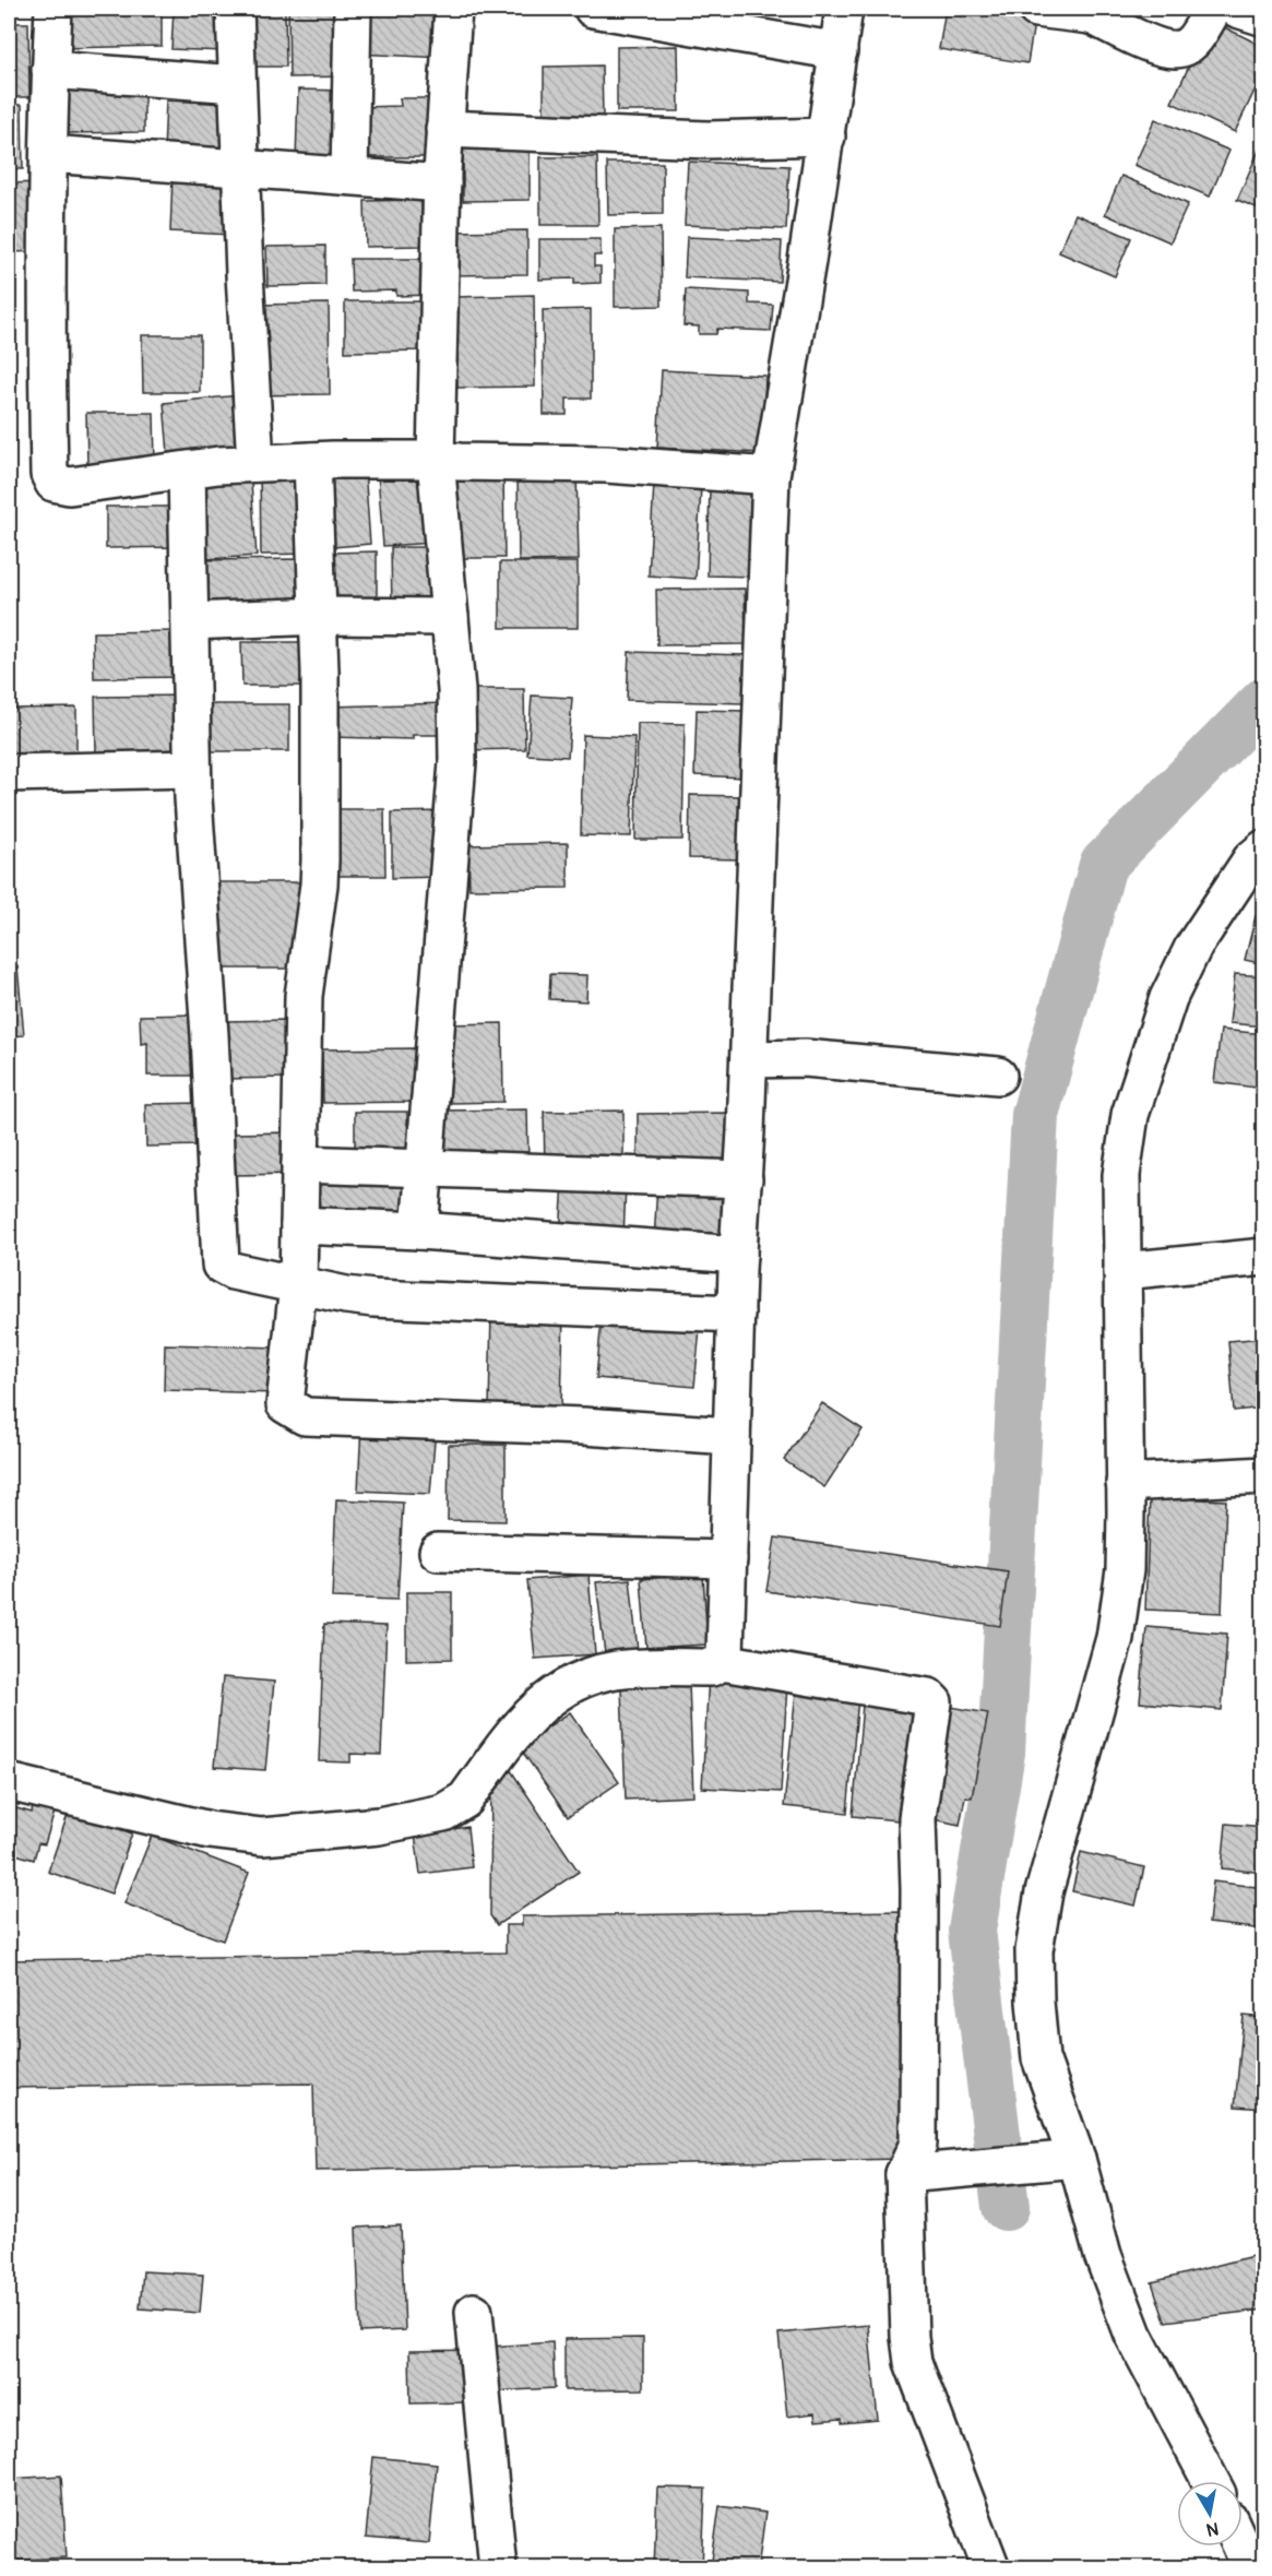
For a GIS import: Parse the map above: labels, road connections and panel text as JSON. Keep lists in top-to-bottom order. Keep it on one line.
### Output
{"north":"bottom"}
